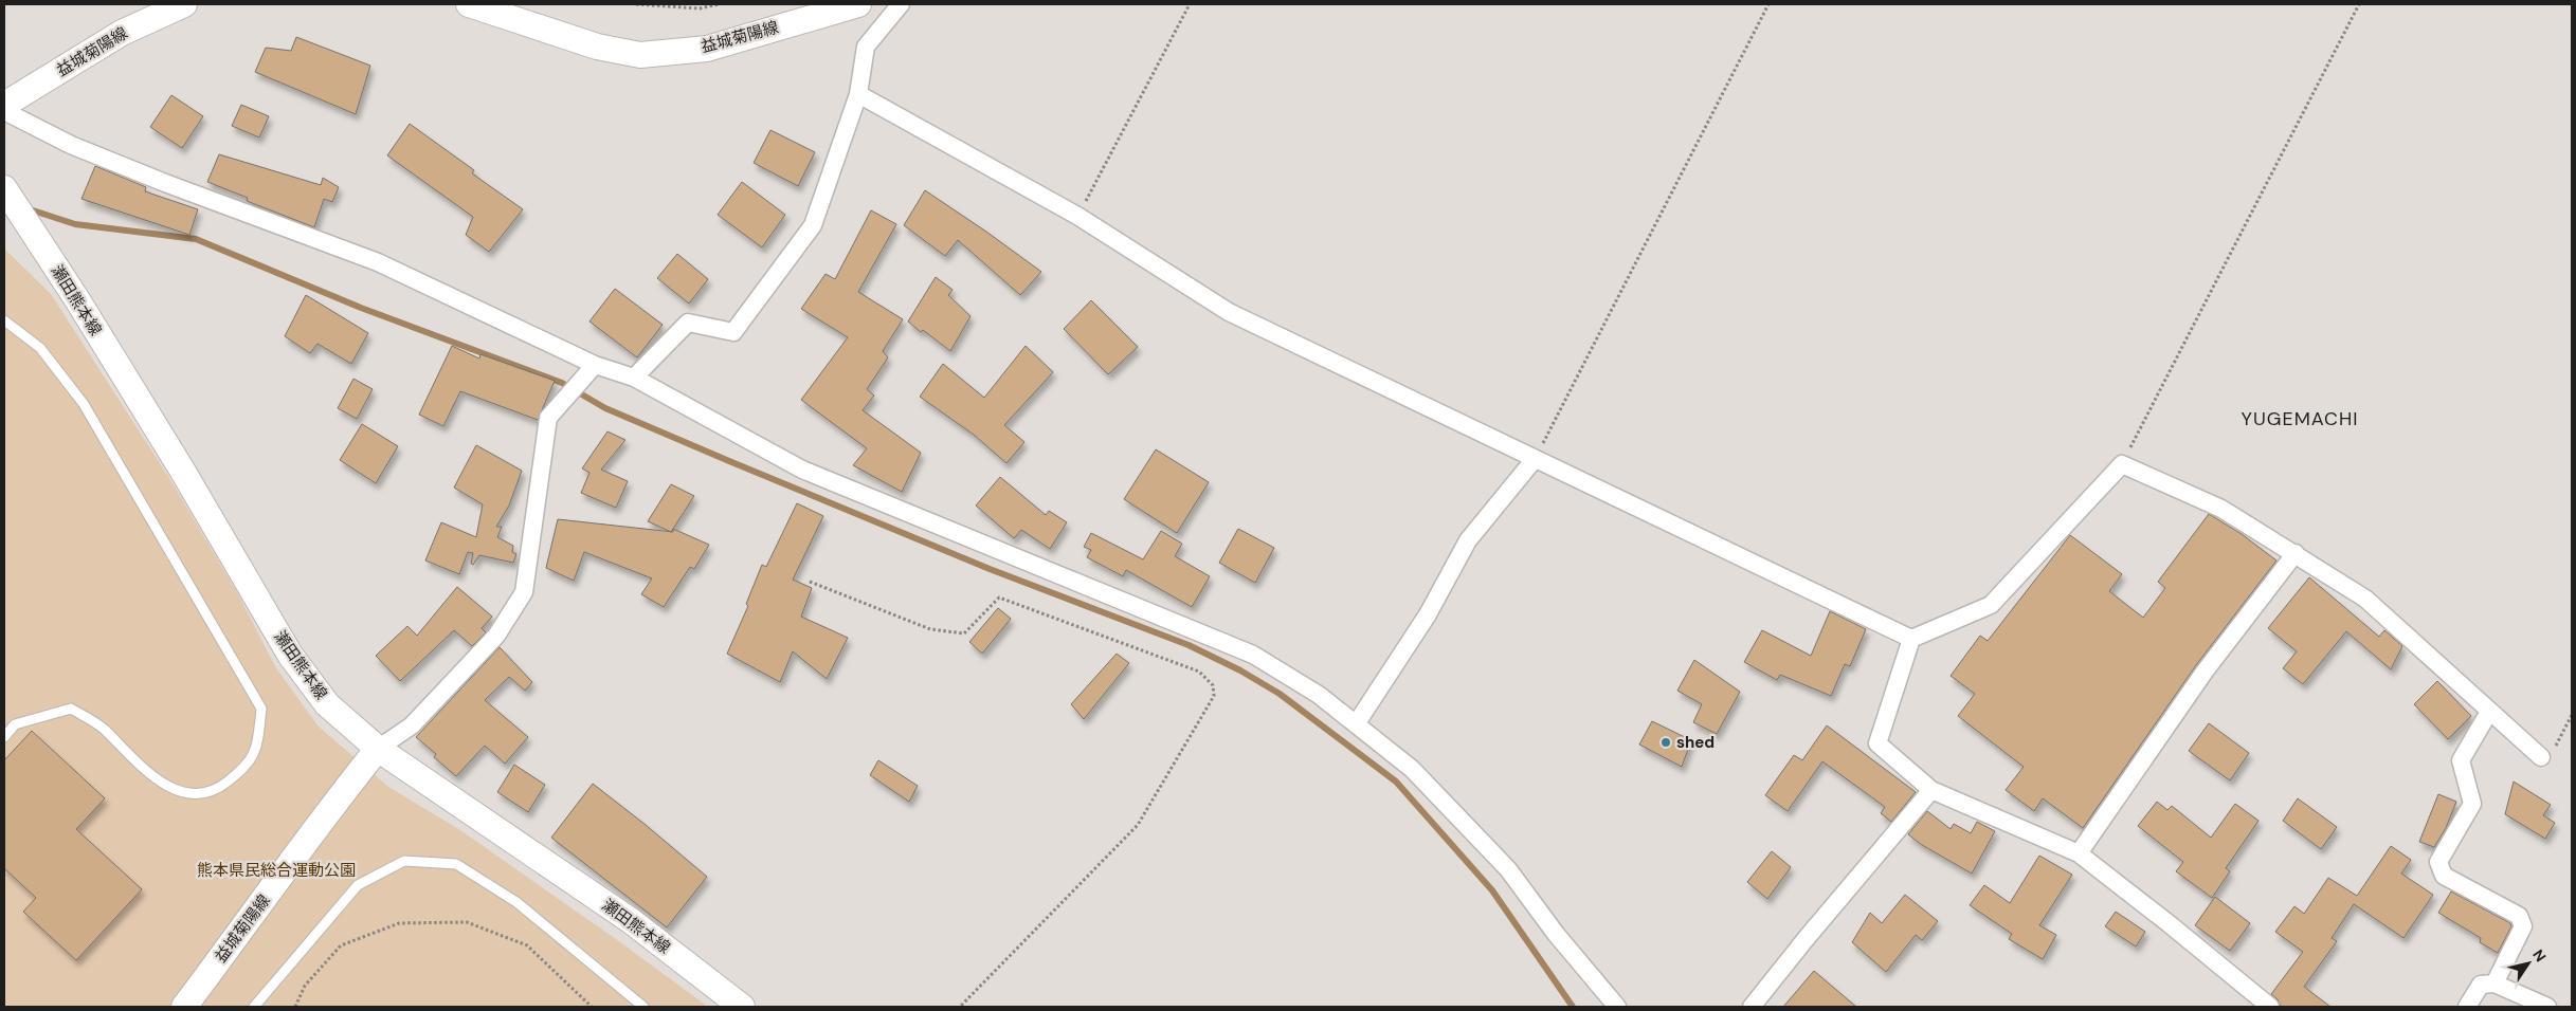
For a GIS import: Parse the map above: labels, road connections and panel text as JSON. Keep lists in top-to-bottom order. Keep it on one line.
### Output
{"streets":{"main road":["益城菊陽線","瀬田熊本線"]},"crossings":[["益城菊陽線","瀬田熊本線"]],"districts":["YUGEMACHI"],"parks":["熊本県民総合運動公園"],"places":["shed"],"north":"top right"}
